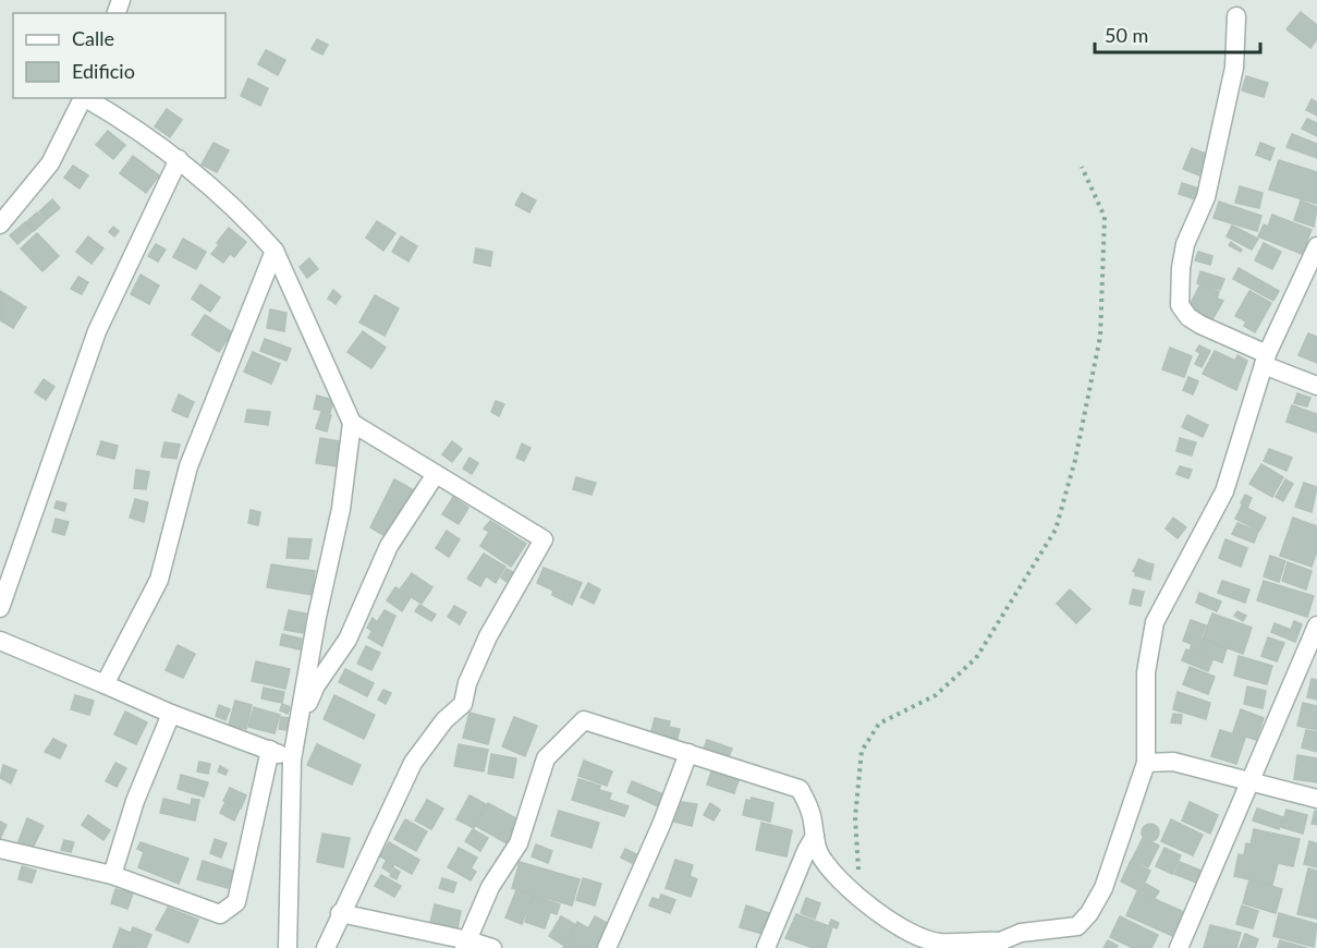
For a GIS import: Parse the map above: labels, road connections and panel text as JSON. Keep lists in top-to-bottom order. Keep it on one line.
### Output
{"legend":["Calle","Edificio"],"scale_bar":"50 m"}
